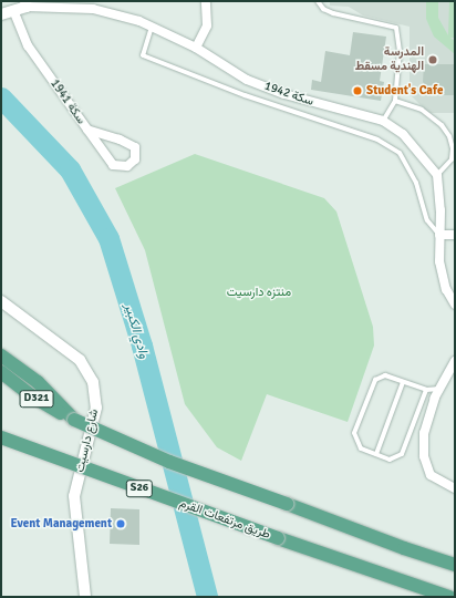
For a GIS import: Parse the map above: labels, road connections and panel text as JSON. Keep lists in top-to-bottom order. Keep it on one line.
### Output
{"streets":{"main road":["D321","S26","طريق مرتفعات القرم"],"street":["سكة 1942","سكة 1941","شارع دارسيت"]},"crossings":[["سكة 1942","سكة 1941"]],"water":["وادي الكبير"],"parks":["منتزه دارسيت"],"places":["المدرسة الهندية مسقط","Student's Cafe","Event Management"]}
